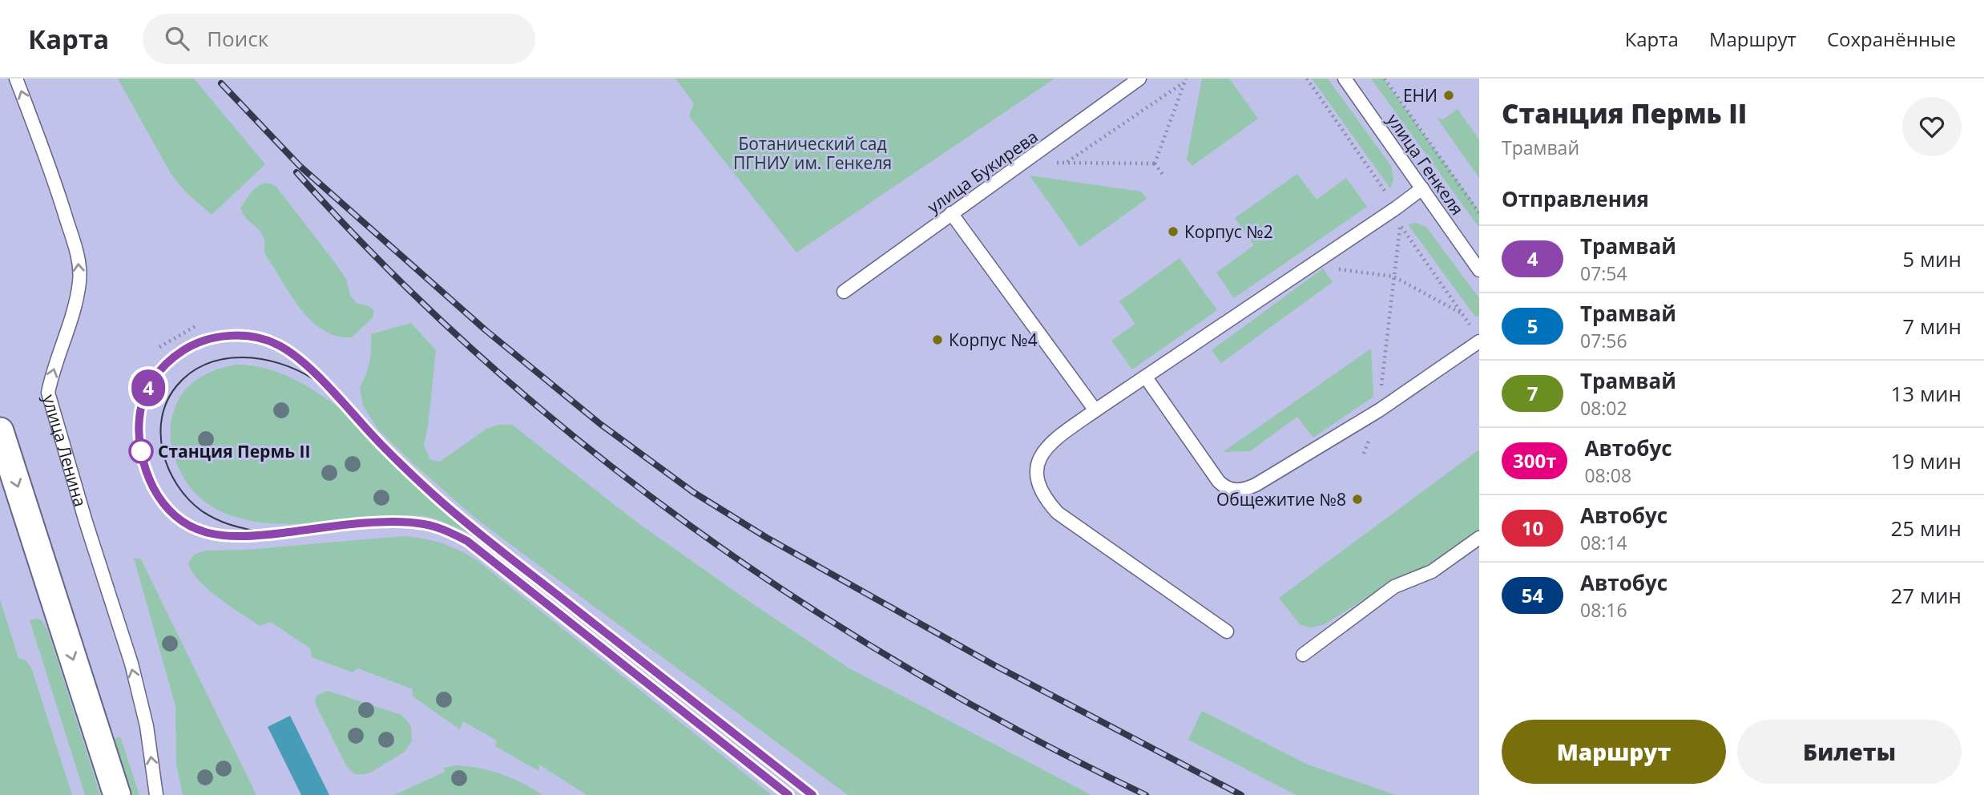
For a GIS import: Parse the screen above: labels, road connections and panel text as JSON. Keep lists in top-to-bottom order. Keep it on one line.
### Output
{"streets":{"lane":["улица Генкеля","улица Букирева","улица Ленина"]},"one_way":["улица Ленина"],"parks":["Ботанический сад ПГНИУ им. Генкеля"],"places":["ЕНИ","Корпус №2","Корпус №4","Станция Пермь II","Общежитие №8"],"lines":["tram line 4"],"page":{"header":"Карта","search":"Поиск","nav":["Карта","Маршрут","Сохранённые"],"on_map":"4","heading":[["Станция Пермь II","Трамвай"],"Отправления"],"list":[{"mark":"4","name":"Трамвай","note":"07:54","value":"5 мин"},{"mark":"5","name":"Трамвай","note":"07:56","value":"7 мин"},{"mark":"7","name":"Трамвай","note":"08:02","value":"13 мин"},{"mark":"300т","name":"Автобус","note":"08:08","value":"19 мин"},{"mark":"10","name":"Автобус","note":"08:14","value":"25 мин"},{"mark":"54","name":"Автобус","note":"08:16","value":"27 мин"}],"buttons":["Маршрут","Билеты"]}}
